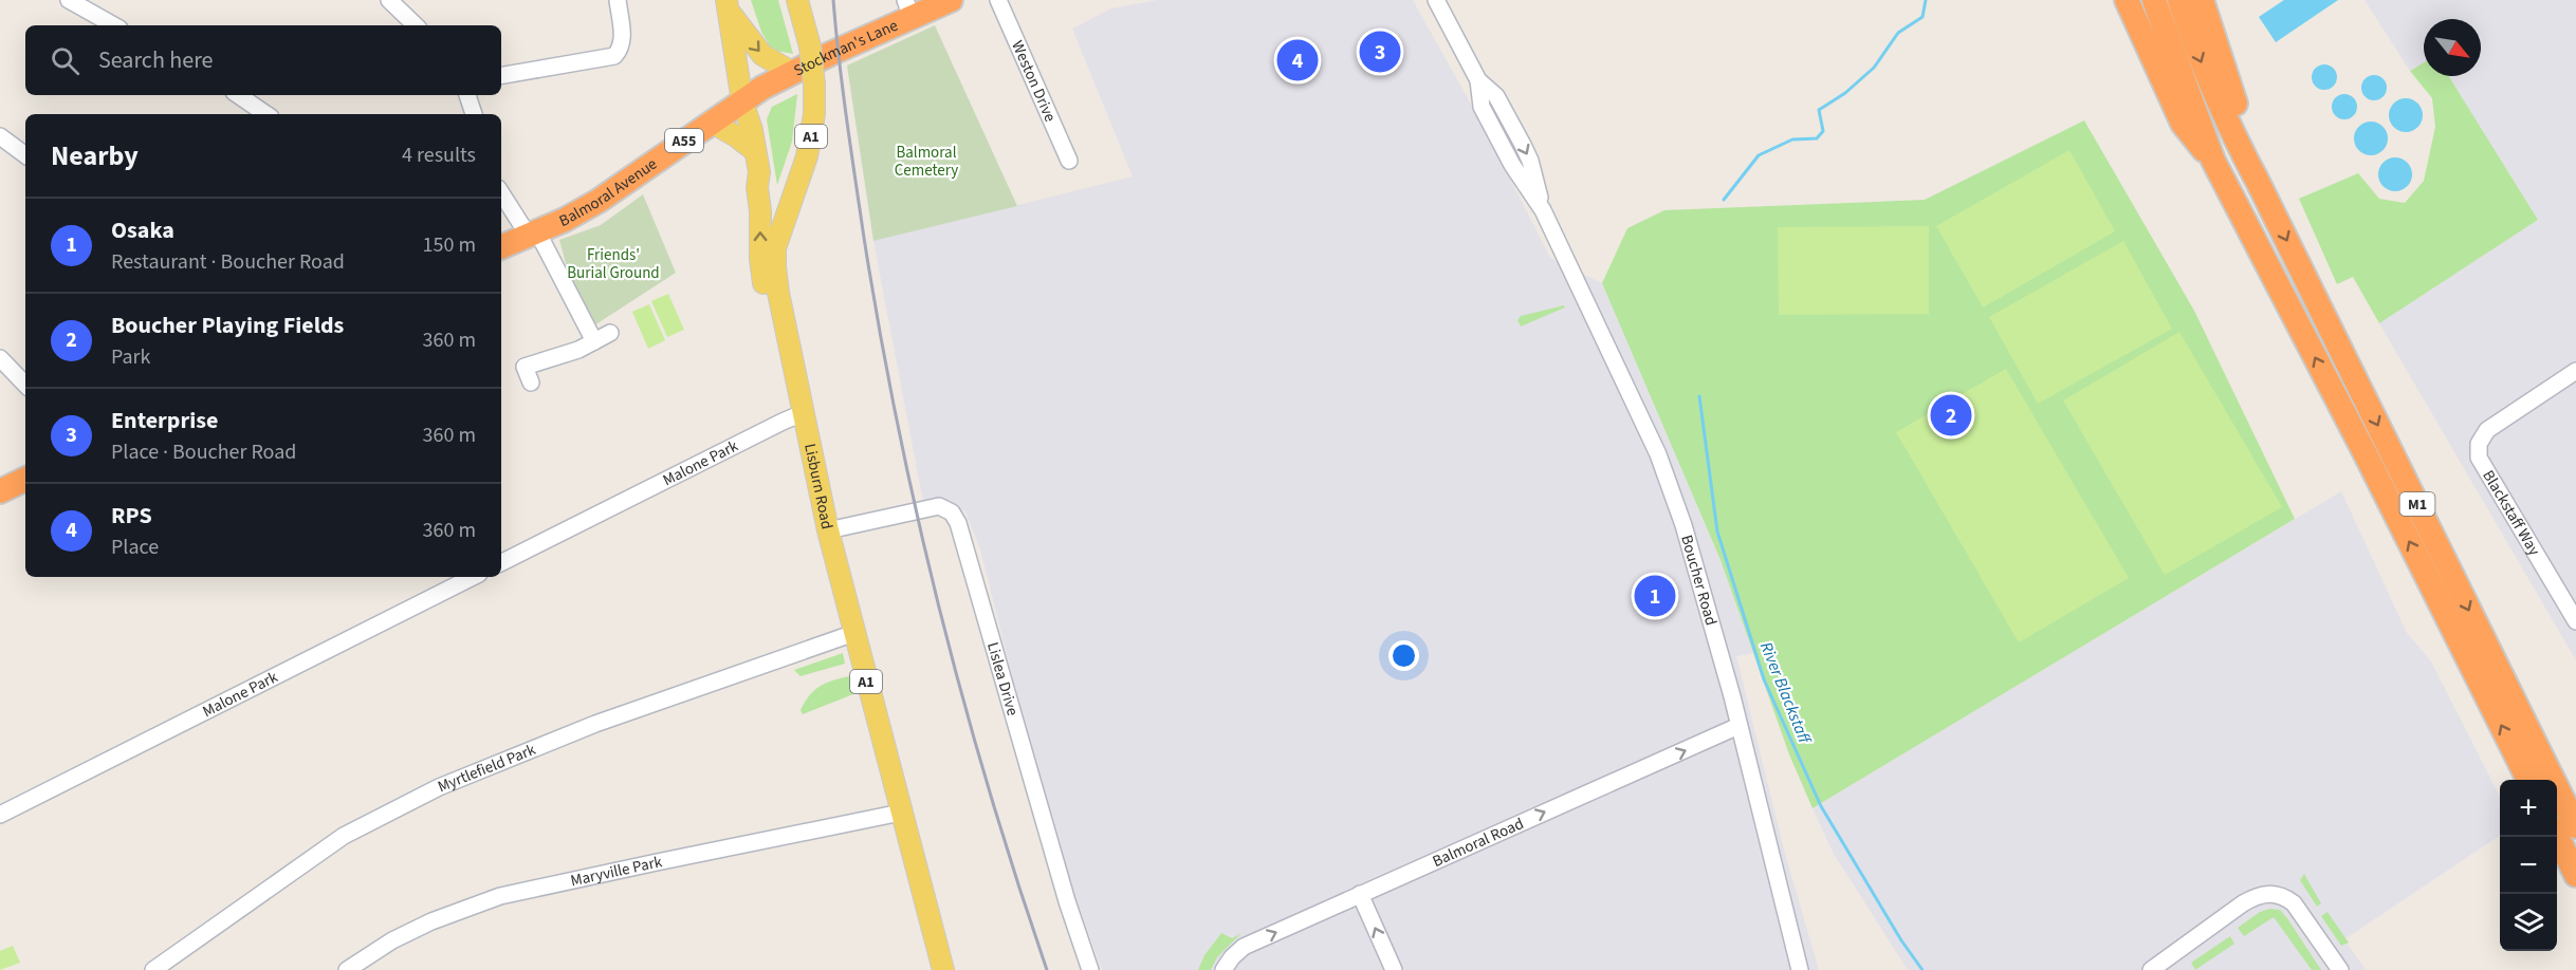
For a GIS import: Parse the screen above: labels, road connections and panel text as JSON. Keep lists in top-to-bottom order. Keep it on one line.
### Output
{"streets":{"highway":["Stockman's Lane","A55","Balmoral Avenue","M1"],"main road":["A1","Lisburn Road"],"street":["Weston Drive","Malone Park","Blackstaff Way","Boucher Road","Lislea Drive","Myrtlefield Park","Balmoral Road","Maryville Park"]},"crossings":[["Stockman's Lane","A1"],["Stockman's Lane","Balmoral Avenue"],["A1","Balmoral Avenue"],["A1","Lisburn Road"],["Malone Park","Lisburn Road"],["Lisburn Road","Lislea Drive"],["Lisburn Road","Myrtlefield Park"],["Lisburn Road","Maryville Park"],["Boucher Road","Balmoral Road"]],"one_way":["Balmoral Road"],"water":["River Blackstaff"],"parks":["Balmoral Cemetery","Friends' Burial Ground"],"north":"bottom right","page":{"search":"Search here","pins":["3","4","2","1"],"heading":["Nearby","4 results"],"list":[{"mark":"1","name":"Osaka","note":"Restaurant · Boucher Road","value":"150 m"},{"mark":"2","name":"Boucher Playing Fields","note":"Park","value":"360 m"},{"mark":"3","name":"Enterprise","note":"Place · Boucher Road","value":"360 m"},{"mark":"4","name":"RPS","note":"Place","value":"360 m"}],"map_buttons":["+","−"]}}
